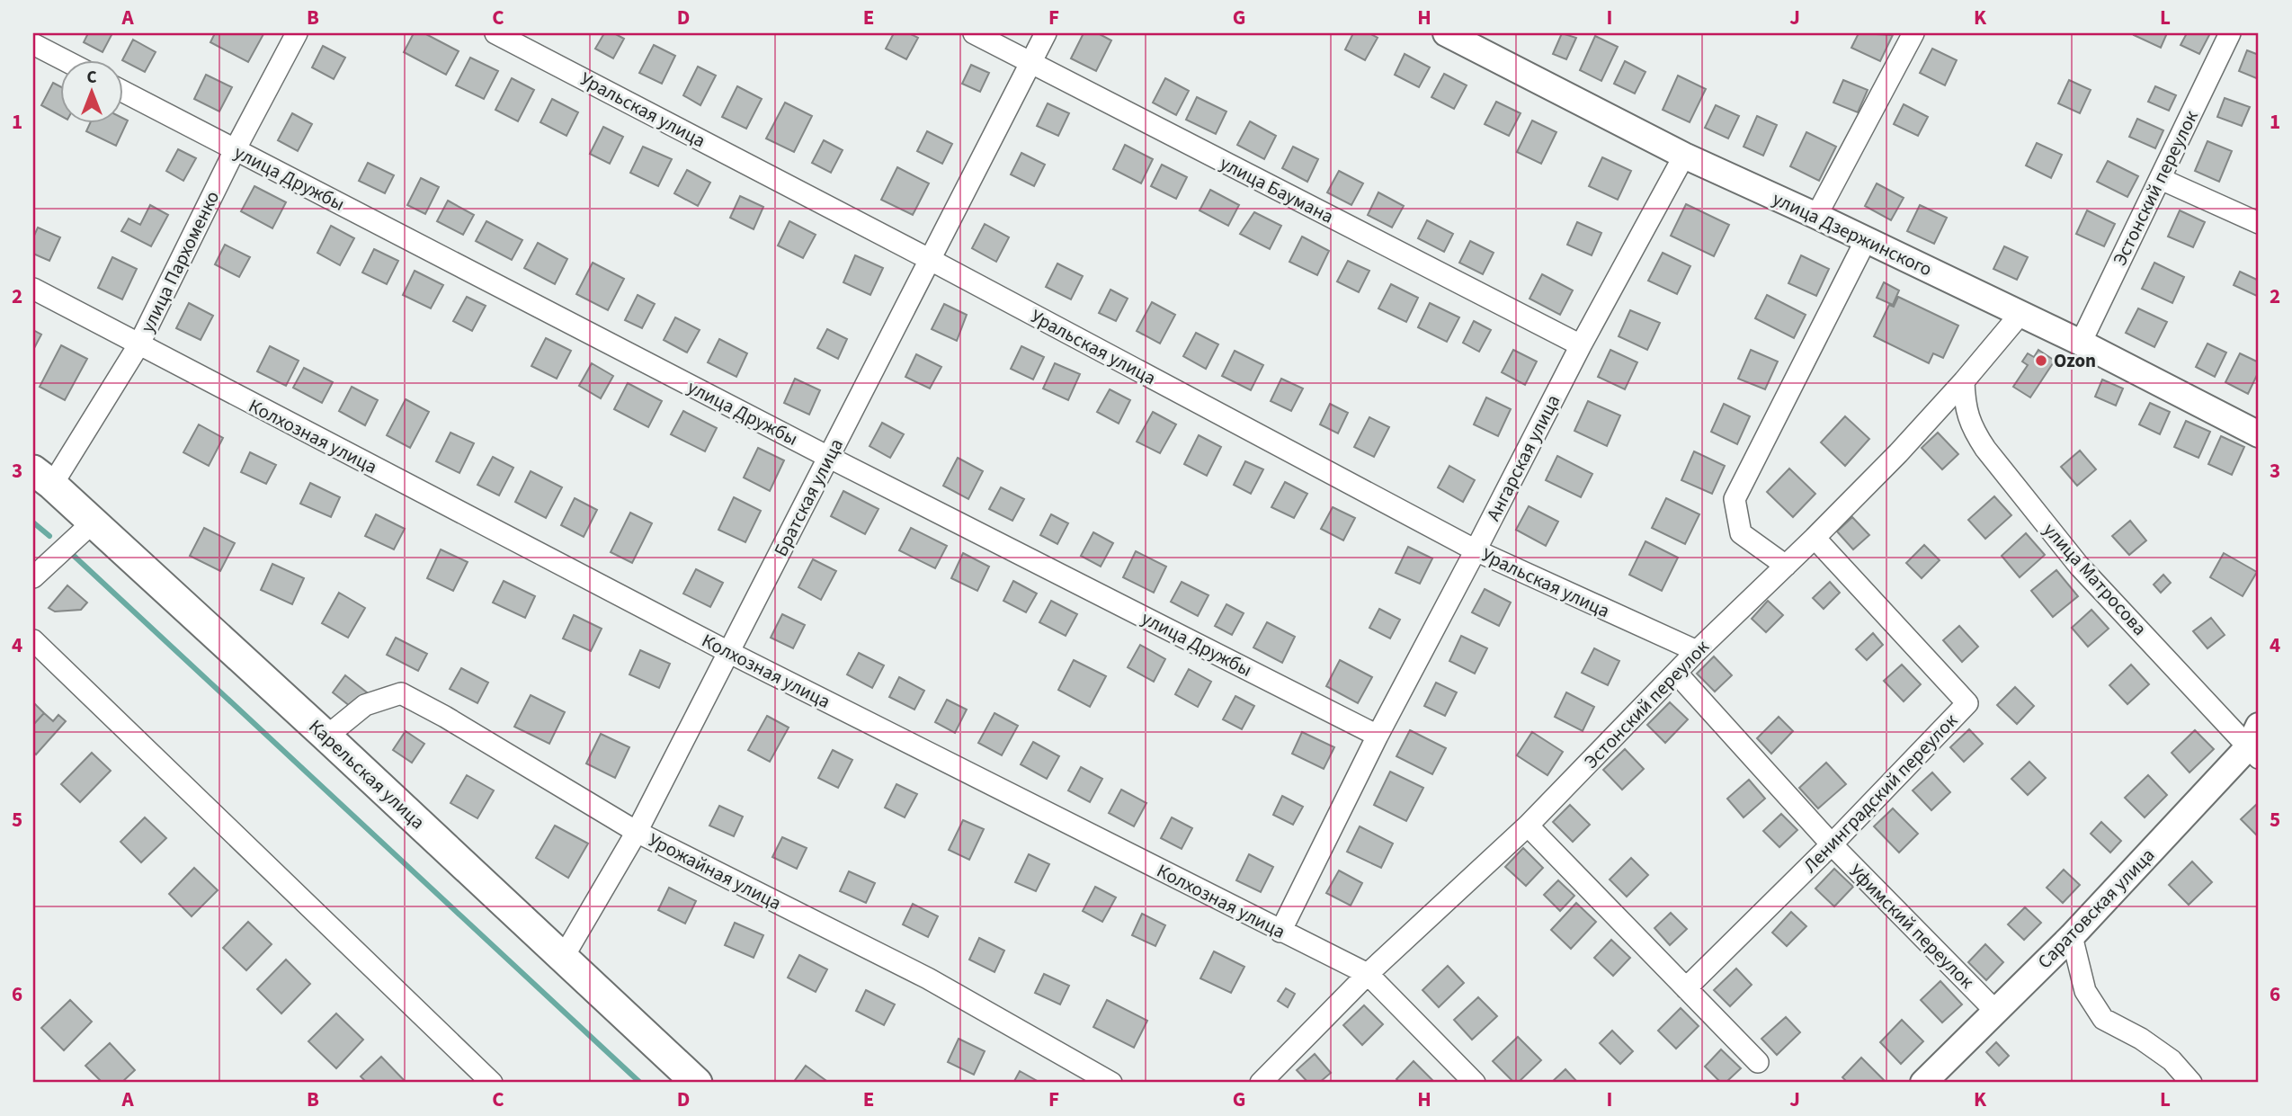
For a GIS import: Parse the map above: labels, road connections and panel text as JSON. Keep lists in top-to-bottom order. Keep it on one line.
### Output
{"streets":{"main road":["Карельская улица"],"street":["Уральская улица","улица Дружбы","Эстонский переулок","улица Баумана","улица Дзержинского","улица Пархоменко","Колхозная улица","Ангарская улица","Братская улица","улица Матросова","Ленинградский переулок","Урожайная улица","Саратовская улица","Уфимский переулок"]},"crossings":[["Уральская улица","Эстонский переулок"],["Уральская улица","Ангарская улица"],["Уральская улица","Братская улица"],["улица Дружбы","улица Пархоменко"],["улица Дружбы","Ангарская улица"],["улица Дружбы","Братская улица"],["Эстонский переулок","улица Дзержинского"],["Эстонский переулок","Колхозная улица"],["Эстонский переулок","улица Матросова"],["Эстонский переулок","Ленинградский переулок"],["Эстонский переулок","Уфимский переулок"],["улица Баумана","Ангарская улица"],["улица Баумана","Братская улица"],["улица Дзержинского","Ангарская улица"],["улица Пархоменко","Колхозная улица"],["улица Пархоменко","Карельская улица"],["Колхозная улица","Ангарская улица"],["Колхозная улица","Братская улица"],["Братская улица","Карельская улица"],["Братская улица","Урожайная улица"],["улица Матросова","Саратовская улица"],["Карельская улица","Урожайная улица"],["Ленинградский переулок","Уфимский переулок"],["Саратовская улица","Уфимский переулок"]],"places":["Ozon"],"north":"top","grid":{"columns":["A","B","C","D","E","F","G","H","I","J","K","L"],"rows":["1","2","3","4","5","6"]}}
